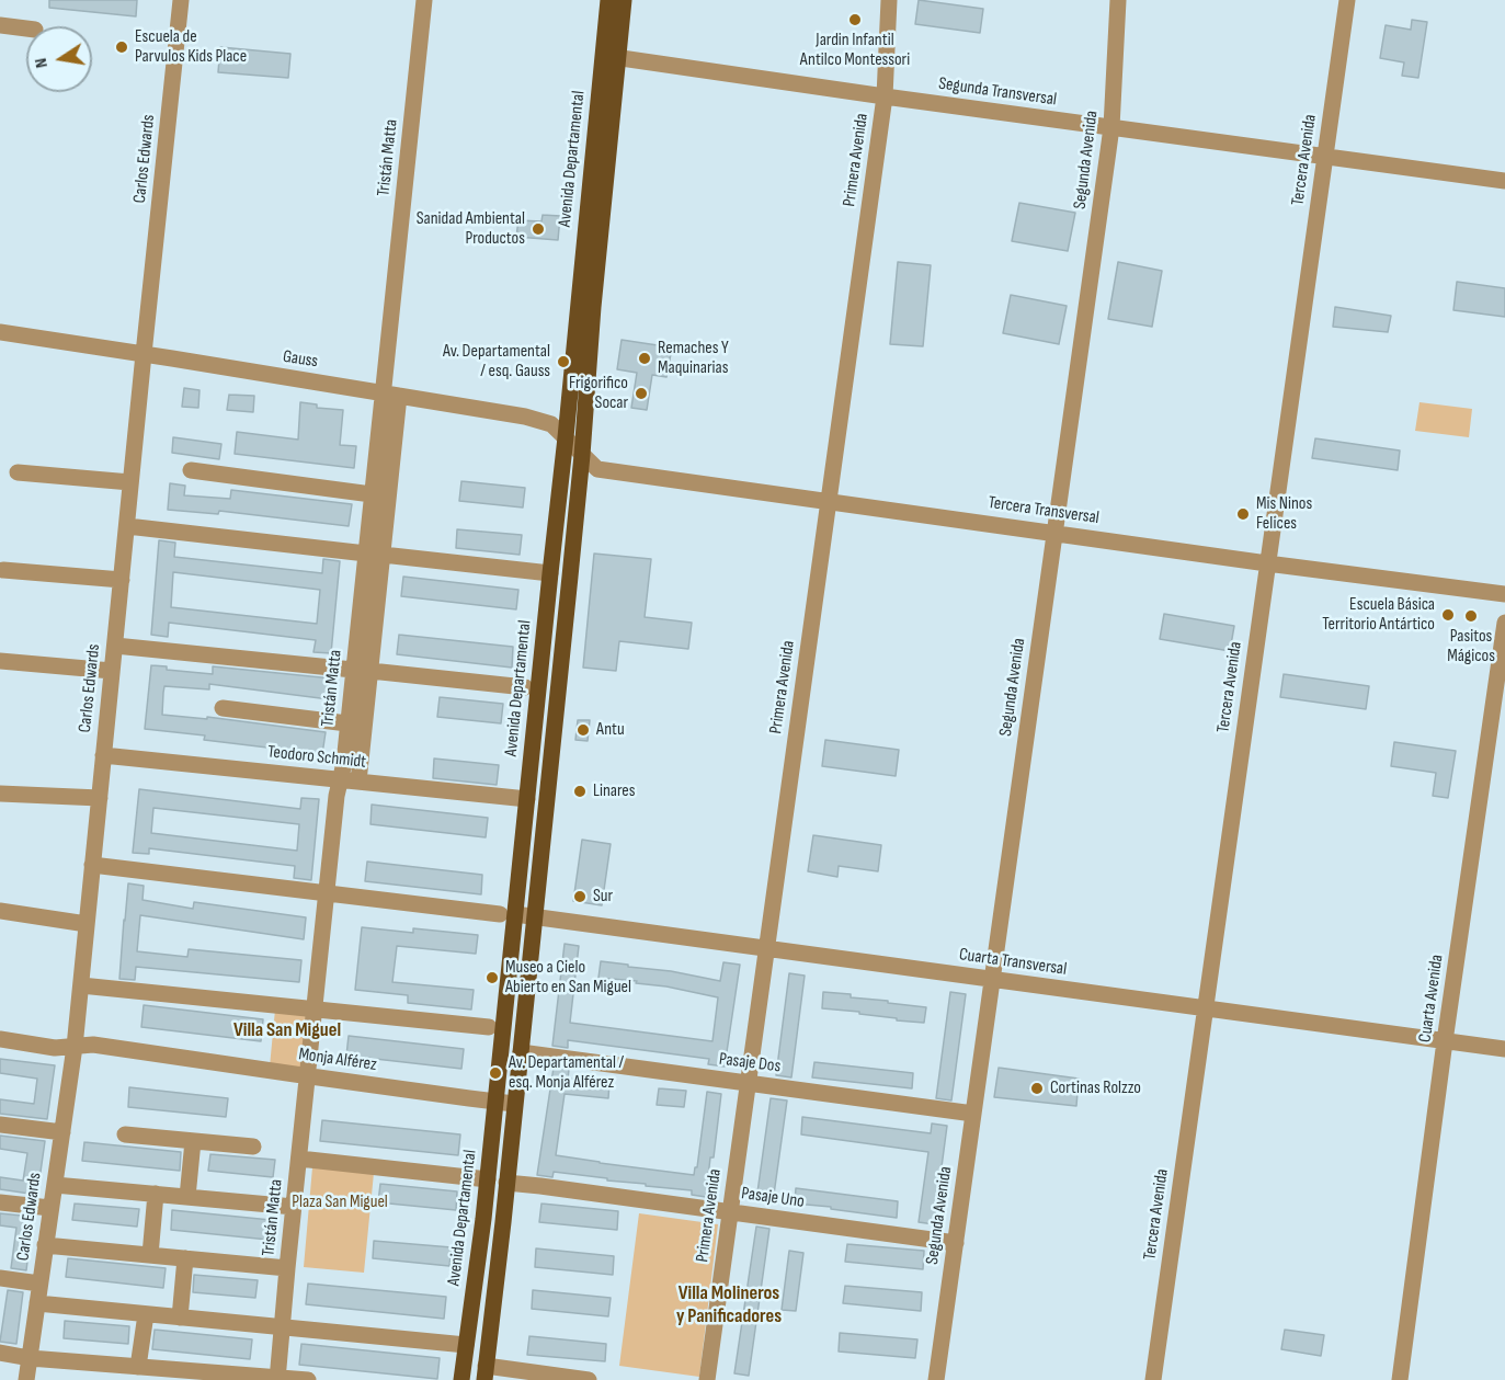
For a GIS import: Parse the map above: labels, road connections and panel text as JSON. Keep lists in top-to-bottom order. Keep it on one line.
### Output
{"streets":{"main road":["Avenida Departamental"],"street":["Segunda Transversal","Tristán Matta","Carlos Edwards","Primera Avenida","Segunda Avenida","Tercera Avenida","Gauss","Tercera Transversal","Teodoro Schmidt","Cuarta Transversal","Cuarta Avenida","Monja Alférez","Pasaje Dos","Pasaje Uno"]},"crossings":[["Segunda Transversal","Avenida Departamental"],["Segunda Transversal","Primera Avenida"],["Segunda Transversal","Segunda Avenida"],["Segunda Transversal","Tercera Avenida"],["Tristán Matta","Gauss"],["Tristán Matta","Teodoro Schmidt"],["Tristán Matta","Cuarta Transversal"],["Tristán Matta","Monja Alférez"],["Carlos Edwards","Gauss"],["Carlos Edwards","Teodoro Schmidt"],["Carlos Edwards","Cuarta Transversal"],["Carlos Edwards","Monja Alférez"],["Avenida Departamental","Gauss"],["Avenida Departamental","Tercera Transversal"],["Avenida Departamental","Teodoro Schmidt"],["Avenida Departamental","Cuarta Transversal"],["Avenida Departamental","Monja Alférez"],["Avenida Departamental","Pasaje Dos"],["Avenida Departamental","Pasaje Uno"],["Primera Avenida","Tercera Transversal"],["Primera Avenida","Cuarta Transversal"],["Primera Avenida","Pasaje Dos"],["Primera Avenida","Pasaje Uno"],["Segunda Avenida","Tercera Transversal"],["Segunda Avenida","Cuarta Transversal"],["Segunda Avenida","Pasaje Dos"],["Segunda Avenida","Pasaje Uno"],["Tercera Avenida","Tercera Transversal"],["Tercera Avenida","Cuarta Transversal"],["Gauss","Tercera Transversal"],["Cuarta Transversal","Cuarta Avenida"]],"districts":["Villa San Miguel","Villa Molineros y Panificadores"],"parks":["Plaza San Miguel"],"places":["Jardin Infantil Antilco Montessori","Escuela de Parvulos Kids Place","Sanidad Ambiental Productos","Remaches Y Maquinarias","Av. Departamental / esq. Gauss","Frigorifico Socar","Mis Ninos Felices","Escuela Básica Territorio Antártico","Pasitos Mágicos","Antu","Linares","Sur","Museo a Cielo Abierto en San Miguel","Av. Departamental / esq. Monja Alférez","Cortinas Rolzzo"],"north":"left"}
